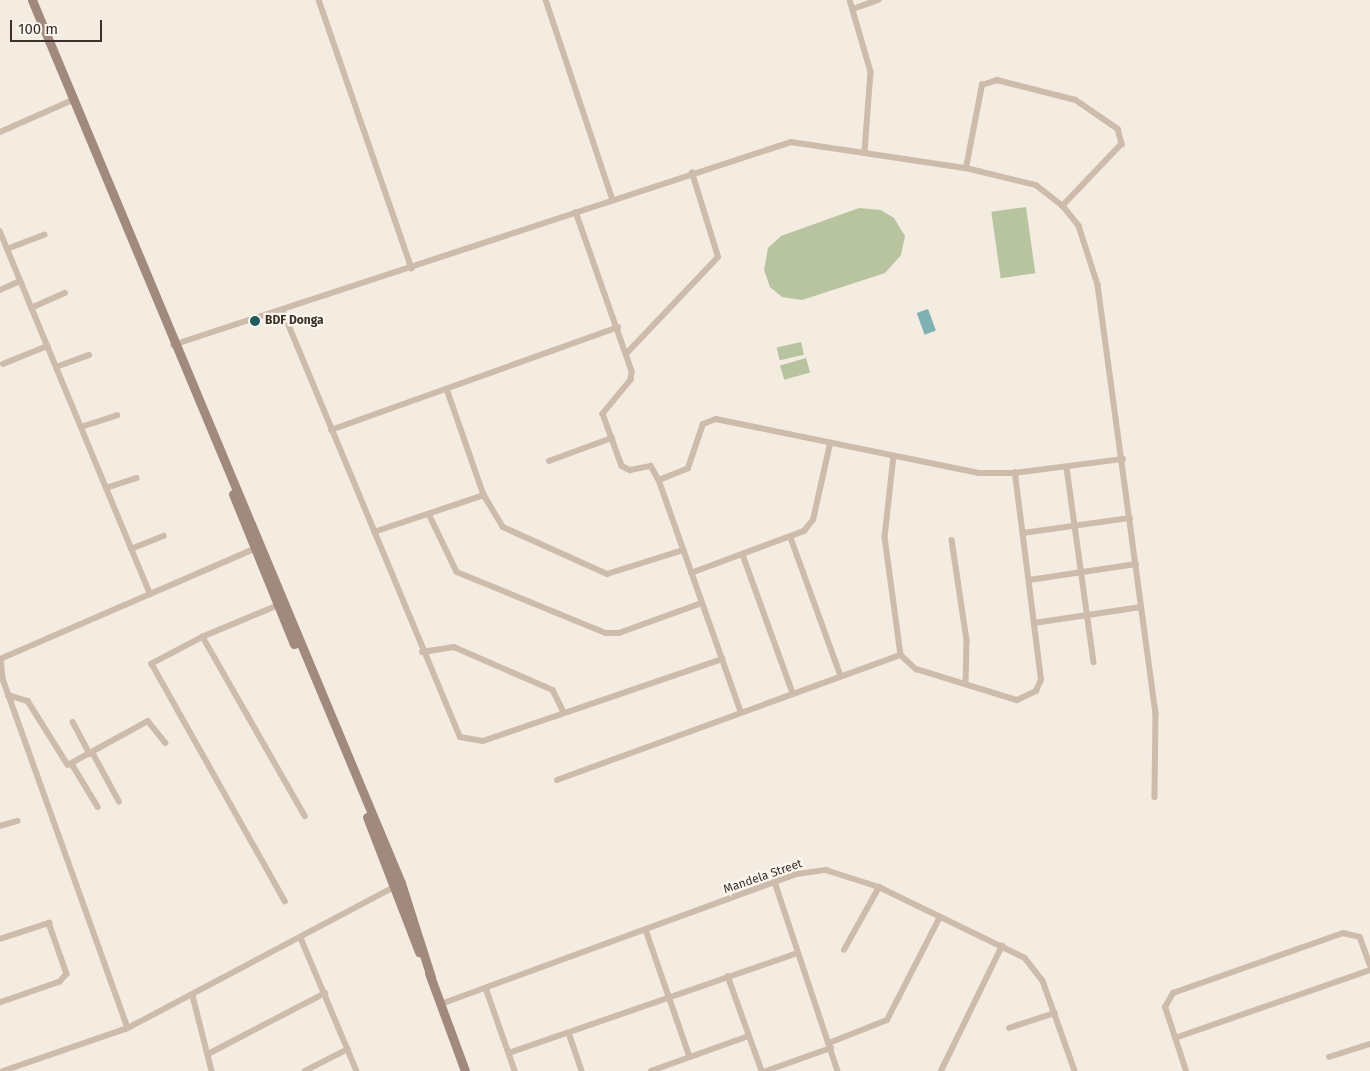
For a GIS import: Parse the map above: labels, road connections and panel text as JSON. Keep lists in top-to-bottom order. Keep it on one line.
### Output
{"streets":{"street":["Mandela Street"]},"places":["BDF Donga"],"scale_bar":"100 m"}
